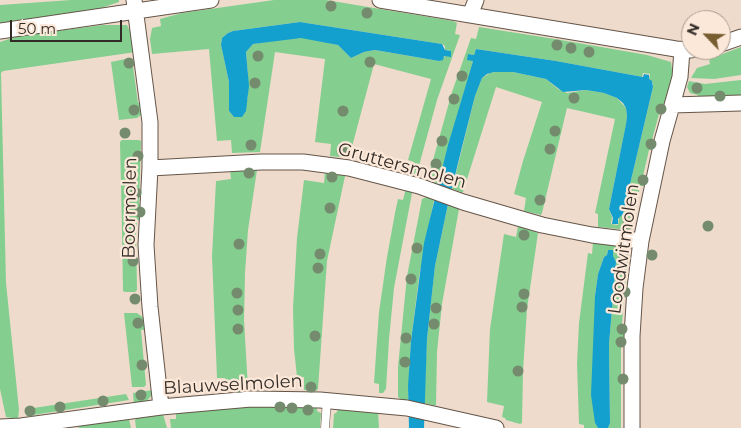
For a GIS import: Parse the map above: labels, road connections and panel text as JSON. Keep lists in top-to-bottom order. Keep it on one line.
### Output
{"streets":{"street":["Gruttersmolen","Boormolen","Loodwitmolen","Blauwselmolen"]},"crossings":[["Gruttersmolen","Boormolen"],["Gruttersmolen","Loodwitmolen"],["Boormolen","Blauwselmolen"]],"scale_bar":"50 m","north":"top left"}
